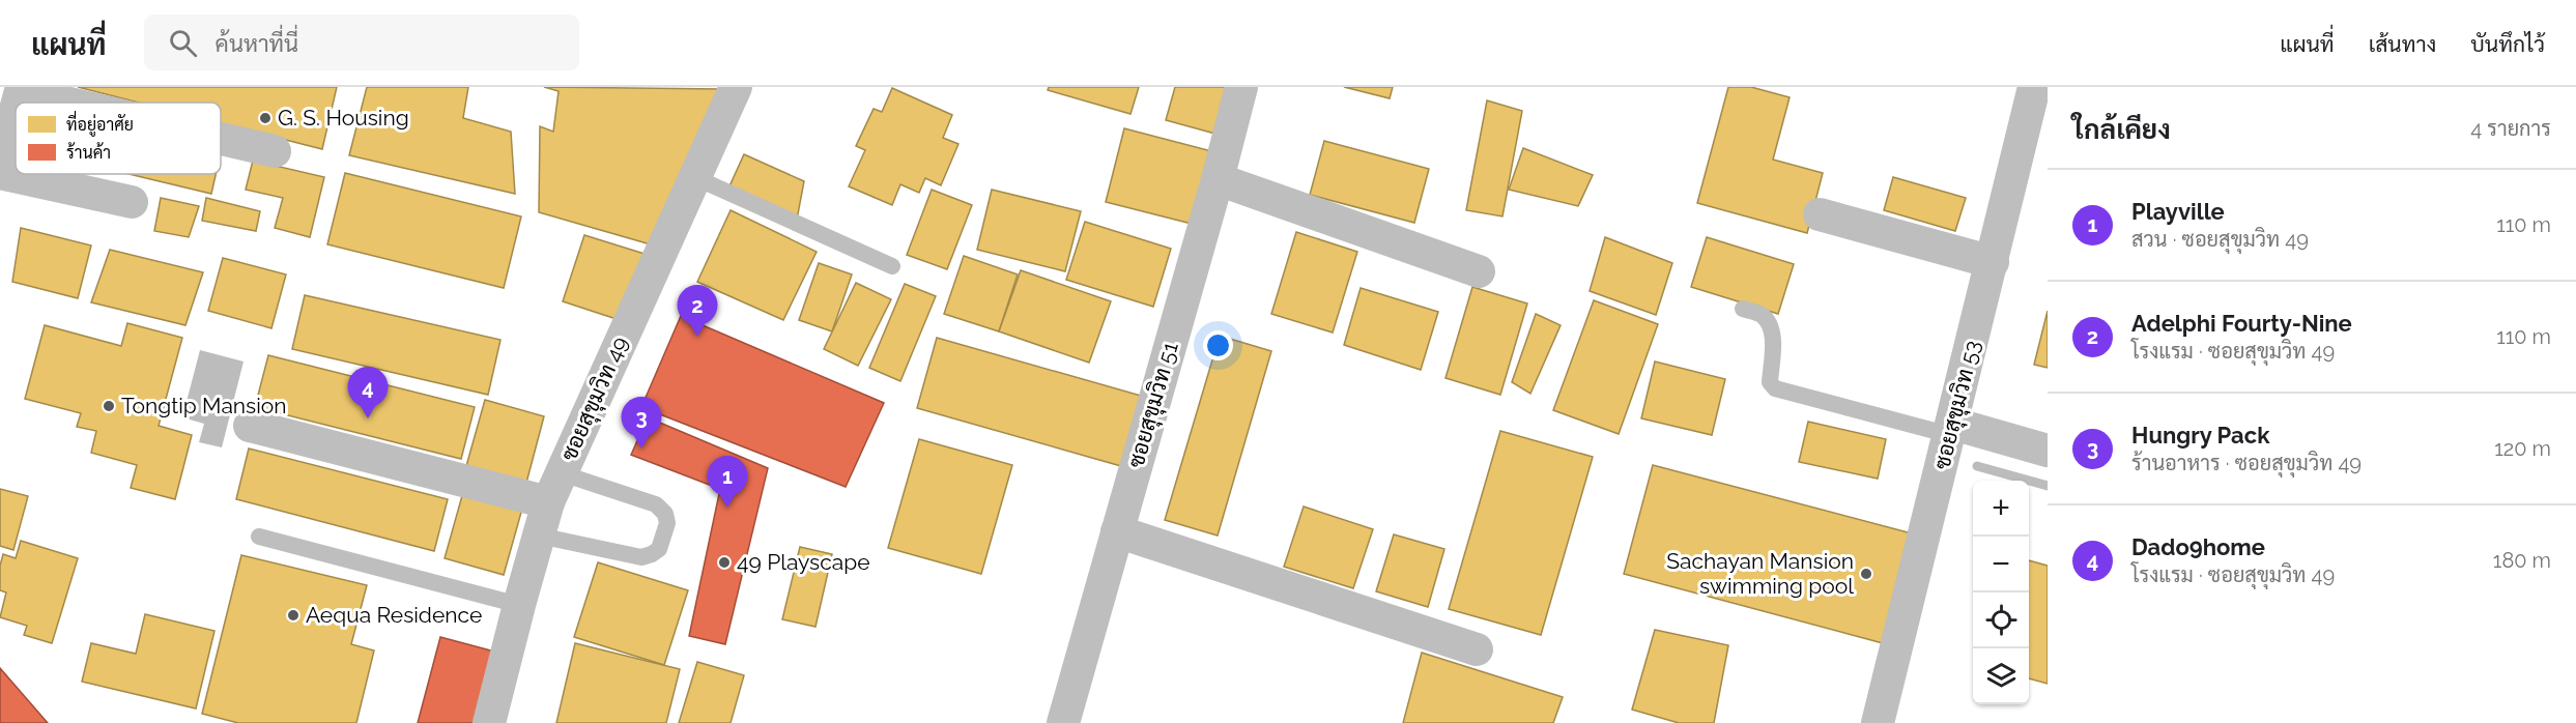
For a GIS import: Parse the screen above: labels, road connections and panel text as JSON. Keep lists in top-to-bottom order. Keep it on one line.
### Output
{"streets":{"street":["ซอยสุขุมวิท 49","ซอยสุขุมวิท 51","ซอยสุขุมวิท 53"]},"places":["G. S. Housing","Tongtip Mansion","49 Playscape","Sachayan Mansion swimming pool","Aequa Residence"],"legend":["ที่อยู่อาศัย","ร้านค้า"],"page":{"header":"แผนที่","search":"ค้นหาที่นี่","nav":["แผนที่","เส้นทาง","บันทึกไว้"],"heading":["ใกล้เคียง","4 รายการ"],"list":[{"mark":"1","name":"Playville","note":"สวน · ซอยสุขุมวิท 49","value":"110 m"},{"mark":"2","name":"Adelphi Fourty-Nine","note":"โรงแรม · ซอยสุขุมวิท 49","value":"110 m"},{"mark":"3","name":"Hungry Pack","note":"ร้านอาหาร · ซอยสุขุมวิท 49","value":"120 m"},{"mark":"4","name":"Dado9home","note":"โรงแรม · ซอยสุขุมวิท 49","value":"180 m"}],"pins":["2","4","3","1"],"map_buttons":["+","−"]}}
